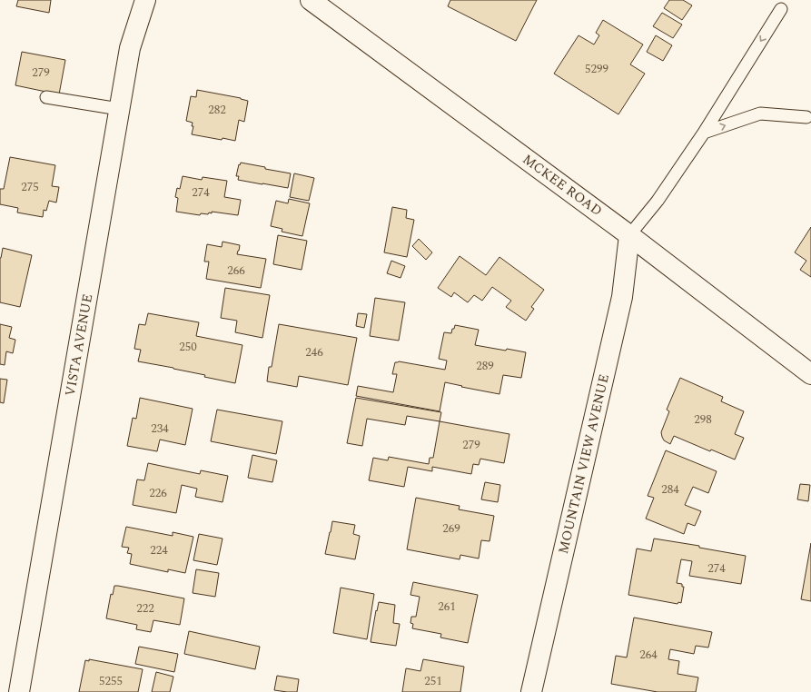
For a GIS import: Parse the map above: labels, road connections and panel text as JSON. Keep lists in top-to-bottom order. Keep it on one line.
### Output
{"streets":{"street":["MCKEE ROAD","VISTA AVENUE","MOUNTAIN VIEW AVENUE"]},"crossings":[["MCKEE ROAD","MOUNTAIN VIEW AVENUE"]],"house_numbers":["5299","279","282","275","274","266","250","246","289","298","234","279","284","226","269","224","274","261","222","264","5255","251"]}
